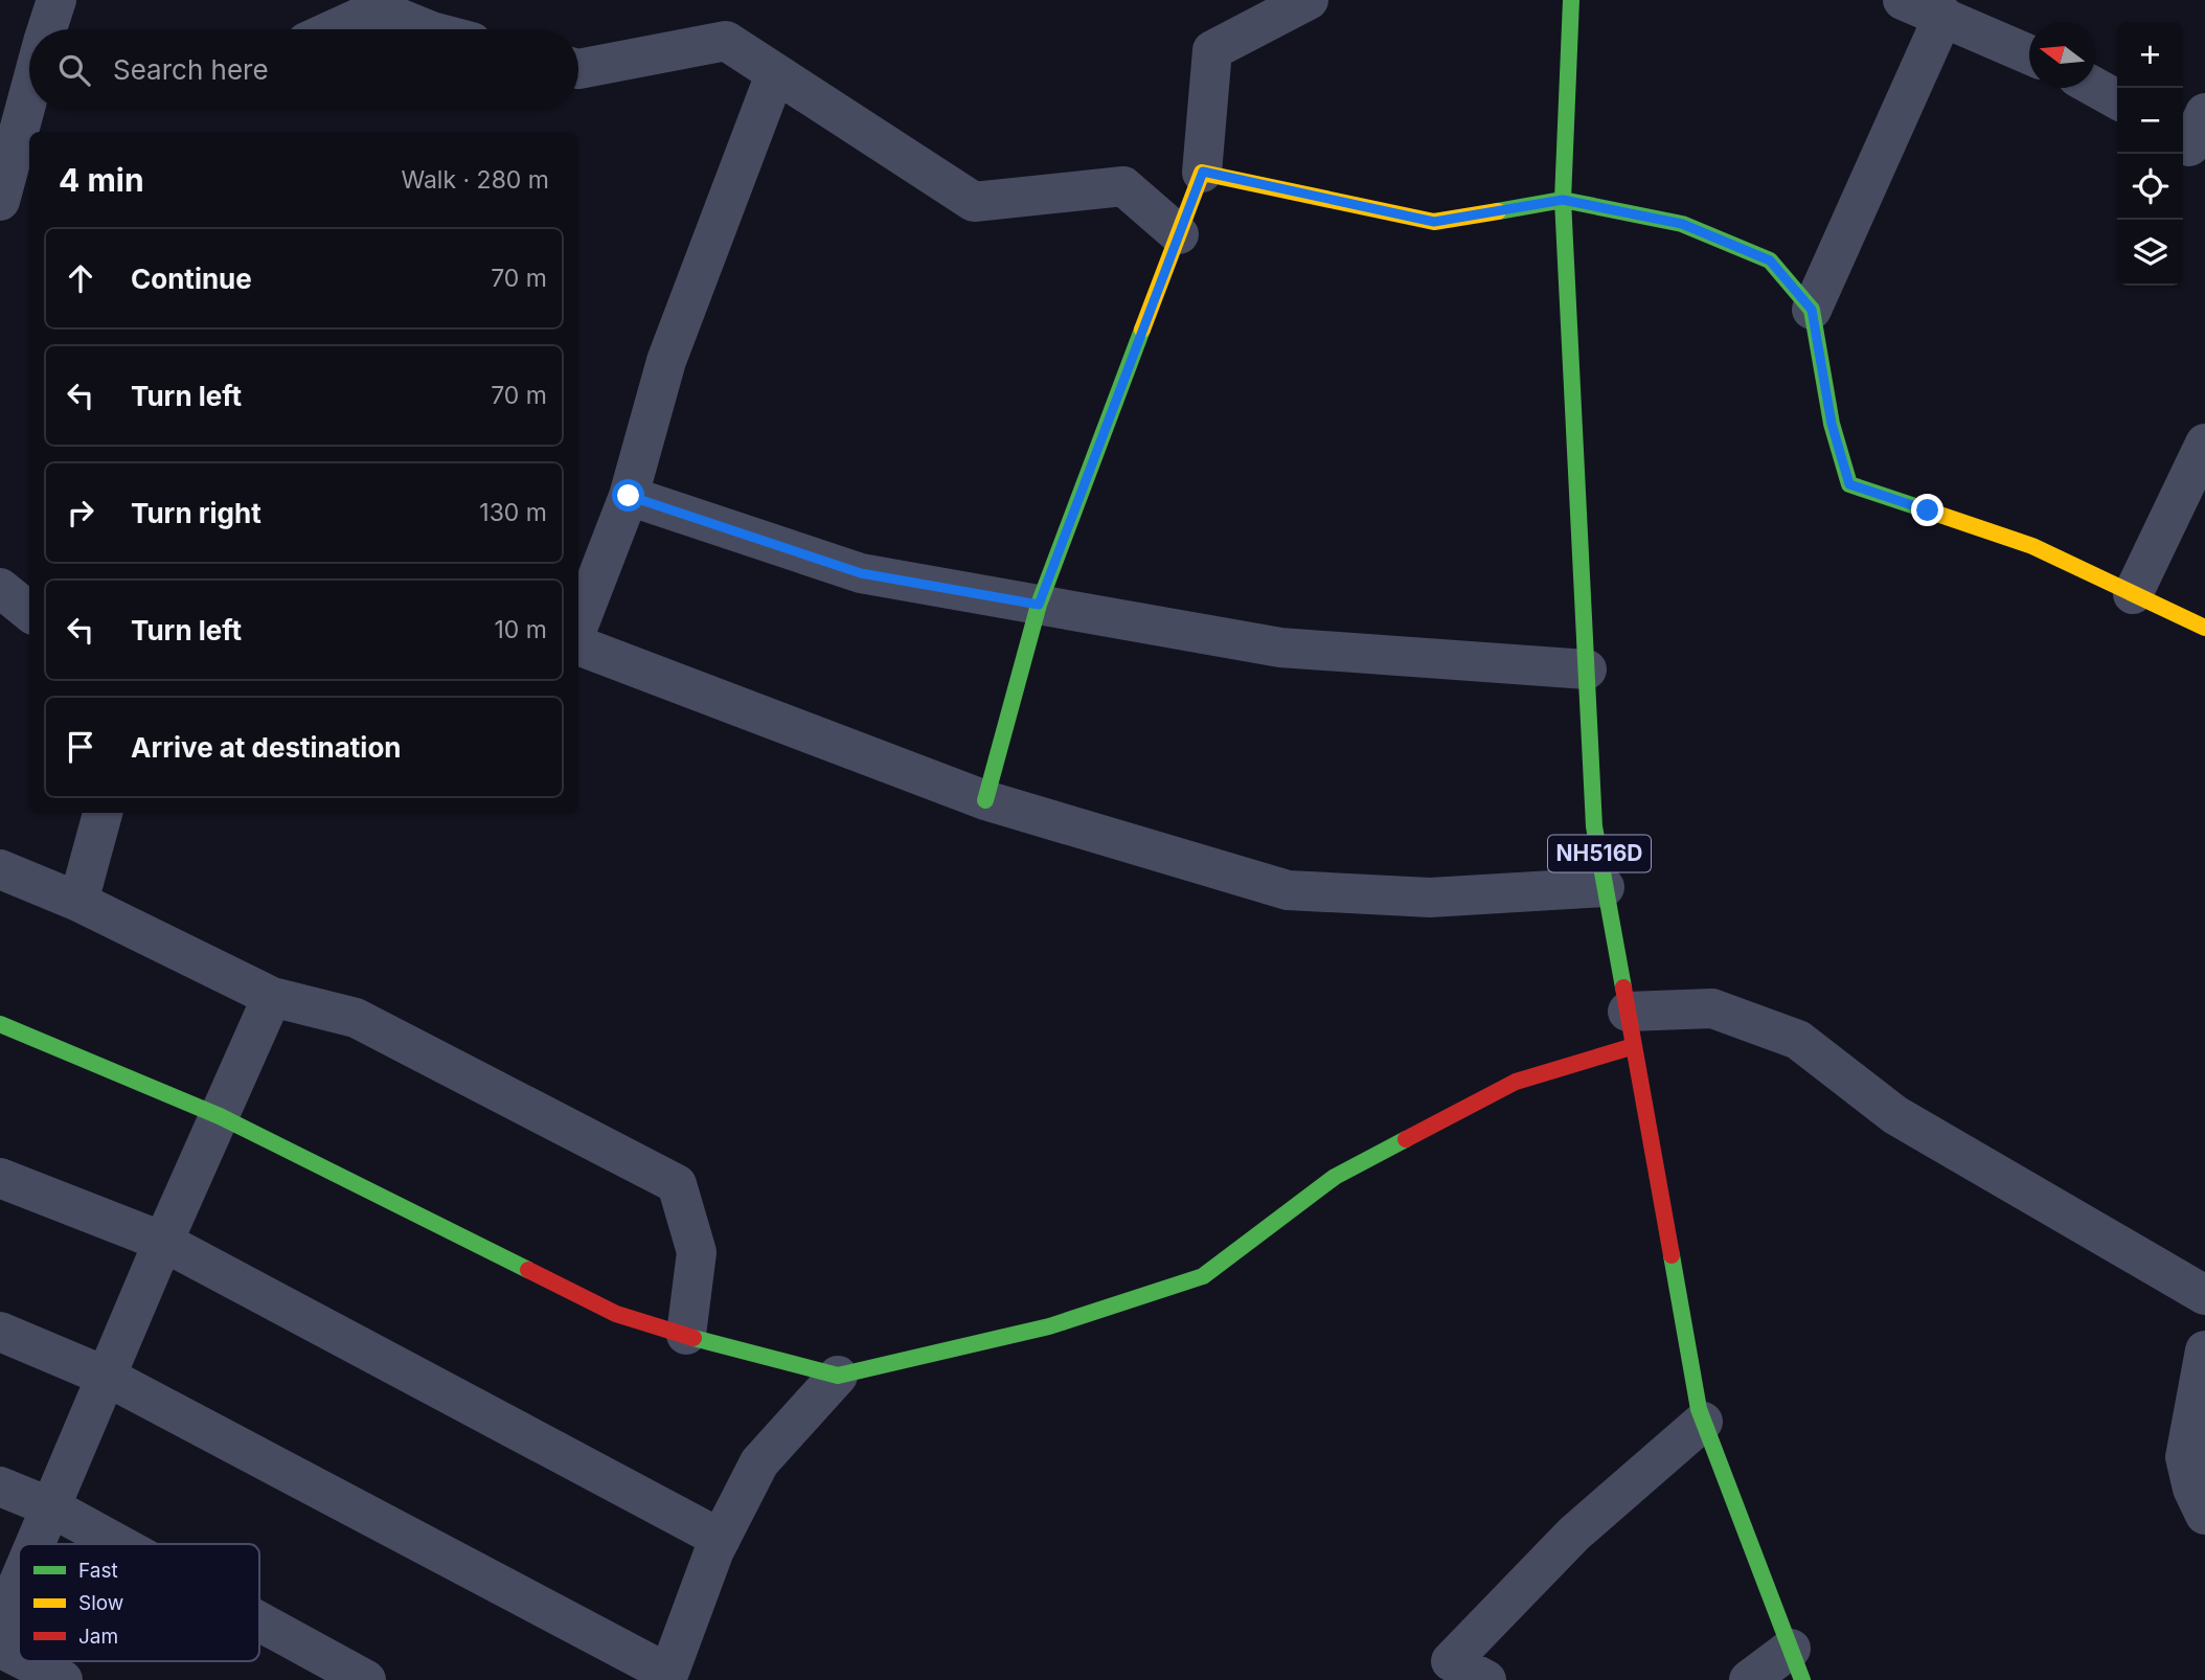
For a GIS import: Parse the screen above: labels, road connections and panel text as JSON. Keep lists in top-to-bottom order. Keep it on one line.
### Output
{"streets":{"main road":["NH516D"]},"legend":["Fast","Slow","Jam"],"north":"left","page":{"map_buttons":["+","−"],"search":"Search here","heading":["4 min","Walk · 280 m"],"list":[["Continue","70 m"],["Turn left","70 m"],["Turn right","130 m"],["Turn left","10 m"],"Arrive at destination"]}}
